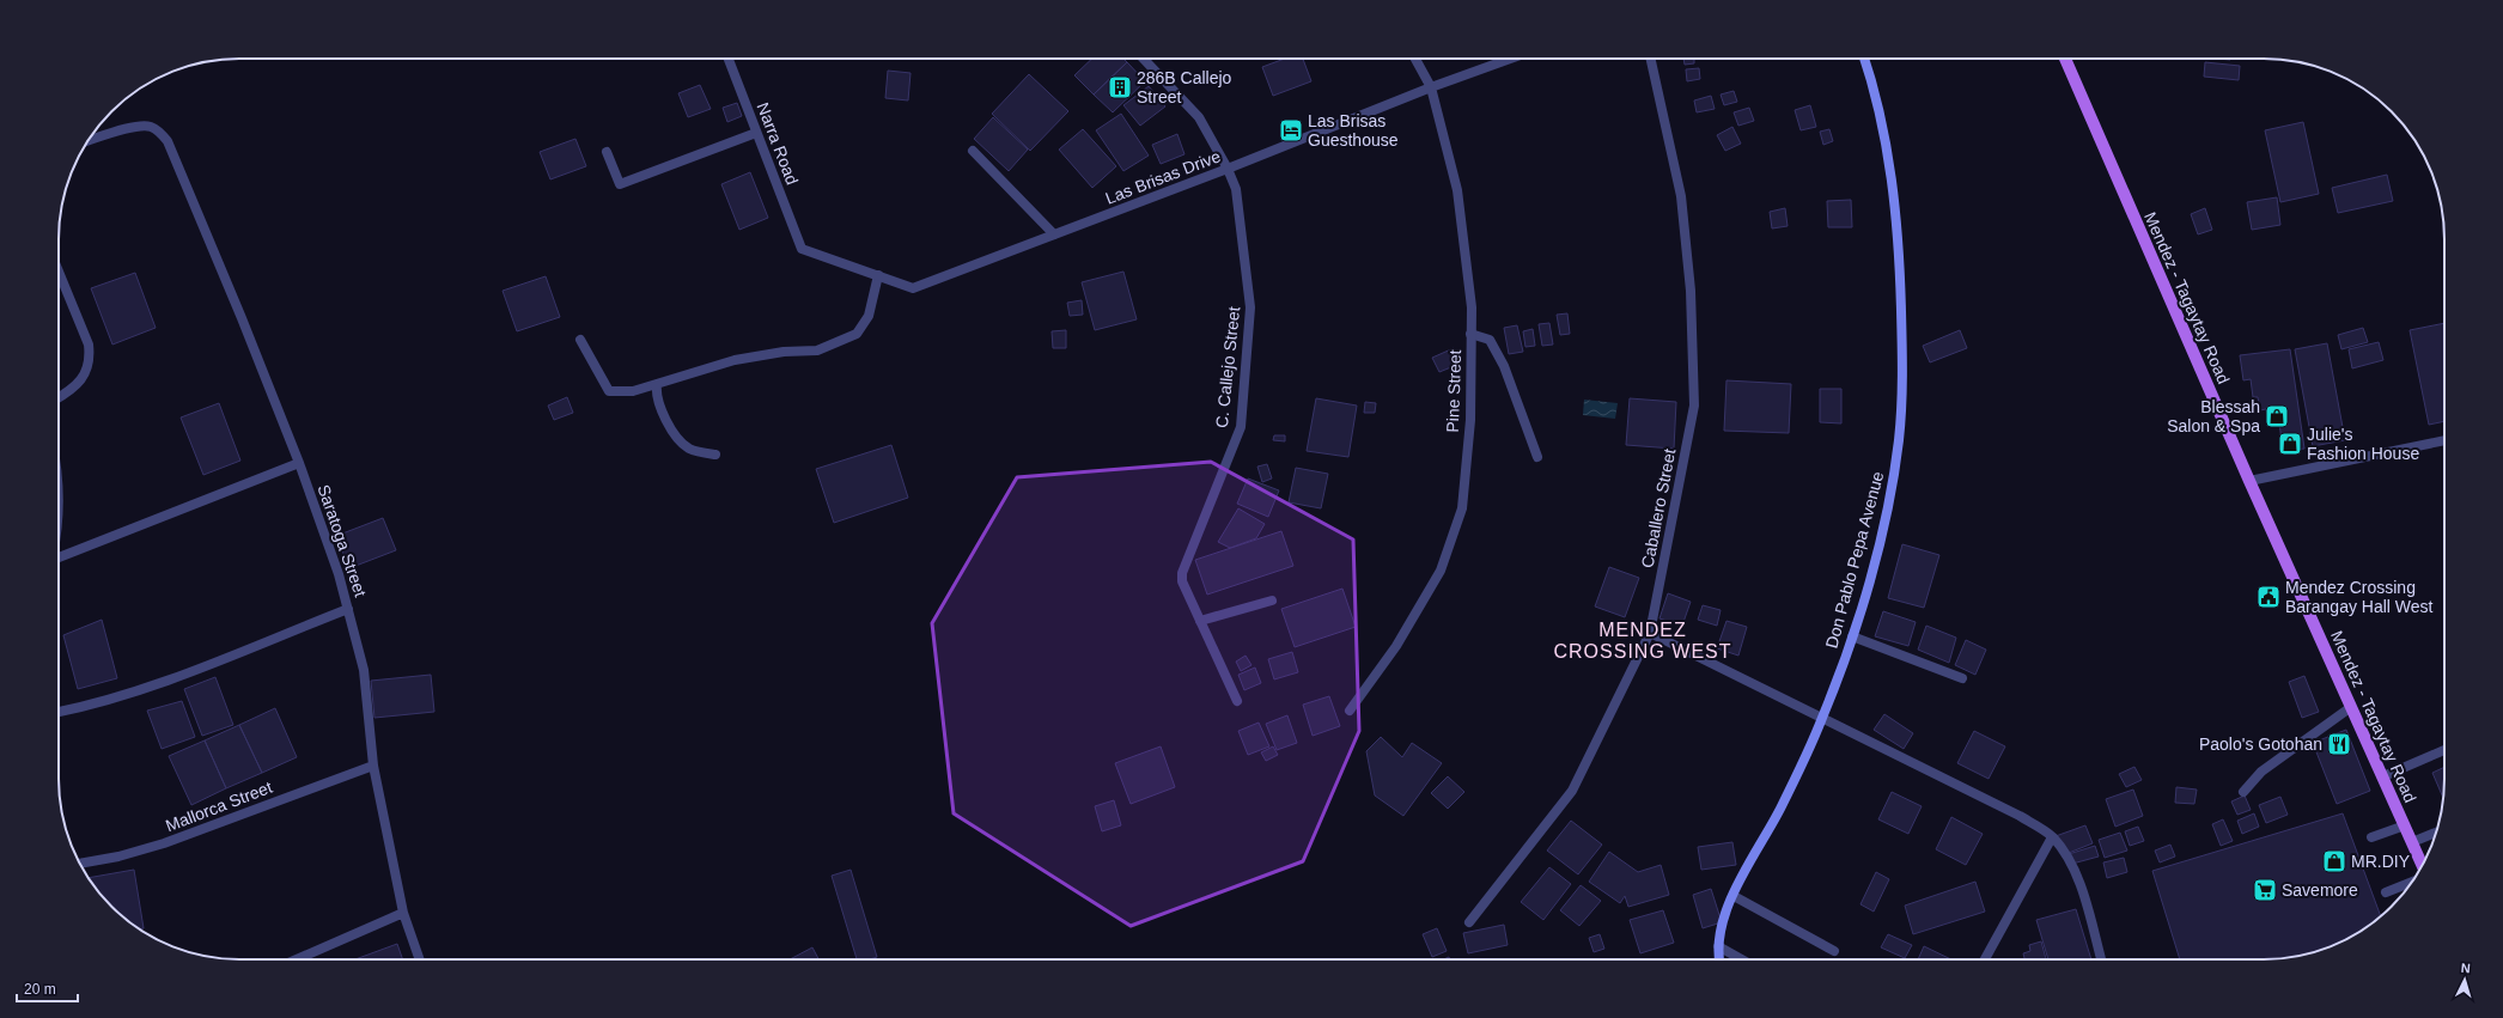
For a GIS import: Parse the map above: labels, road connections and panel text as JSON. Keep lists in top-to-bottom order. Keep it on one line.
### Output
{"streets":{"main road":["Mendez - Tagaytay Road"],"street":["Narra Road","Las Brisas Drive","C. Callejo Street","Pine Street","Caballero Street","Saratoga Street","Don Pablo Pepa Avenue","Mallorca Street"]},"crossings":[["Narra Road","Las Brisas Drive"],["Las Brisas Drive","C. Callejo Street"],["Las Brisas Drive","Pine Street"],["Saratoga Street","Mallorca Street"]],"districts":["MENDEZ CROSSING WEST"],"places":{"building":["286B Callejo Street"],"hotel":["Las Brisas Guesthouse"],"shop":["Blessah Salon & Spa","Julie's Fashion House","MR.DIY"],"public building":["Mendez Crossing Barangay Hall West"],"restaurant":["Paolo's Gotohan"],"supermarket":["Savemore"]},"scale_bar":"20 m","north":"top"}
